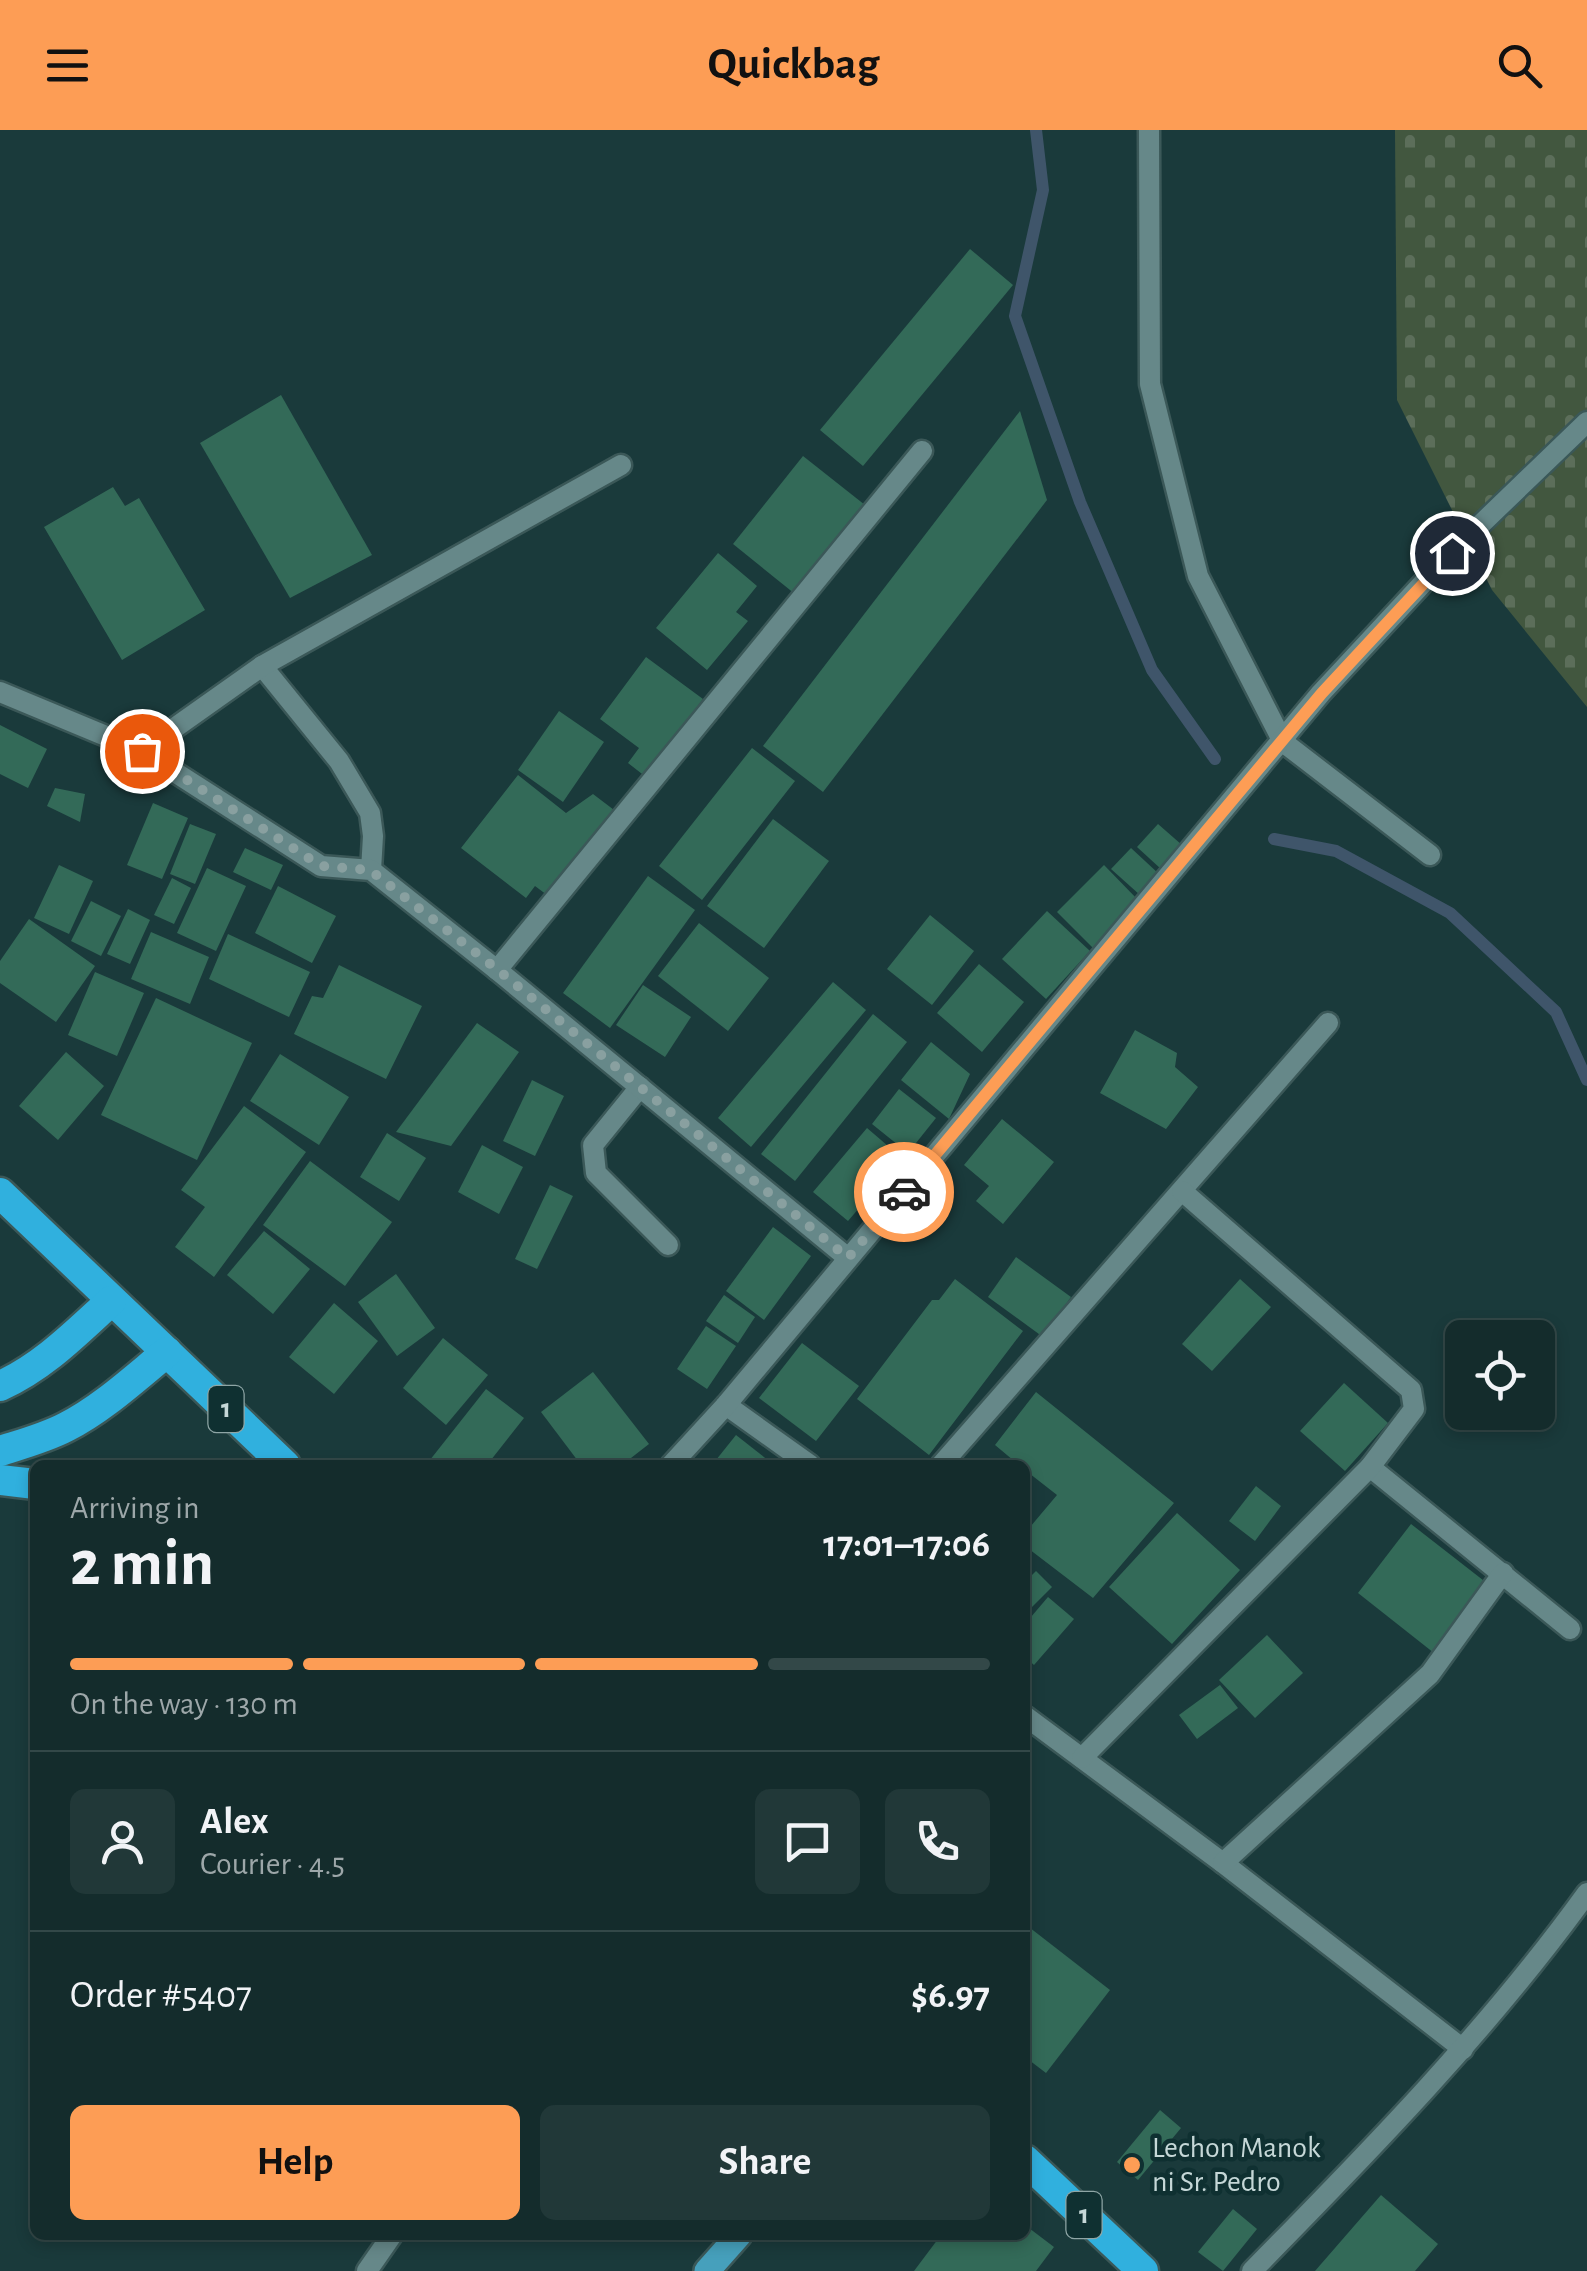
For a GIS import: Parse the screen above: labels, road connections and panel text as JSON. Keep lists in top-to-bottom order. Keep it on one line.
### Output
{"streets":{"highway":["1"]},"places":["Lechon Manok ni Sr. Pedro"],"page":{"header":"Quickbag","heading":["2 min","Arriving in","17:01–17:06"],"panel":["Alex","Courier · 4.5","Order #5407","$6.97"],"bar":"On the way · 130 m","buttons":["Help","Share"]}}
